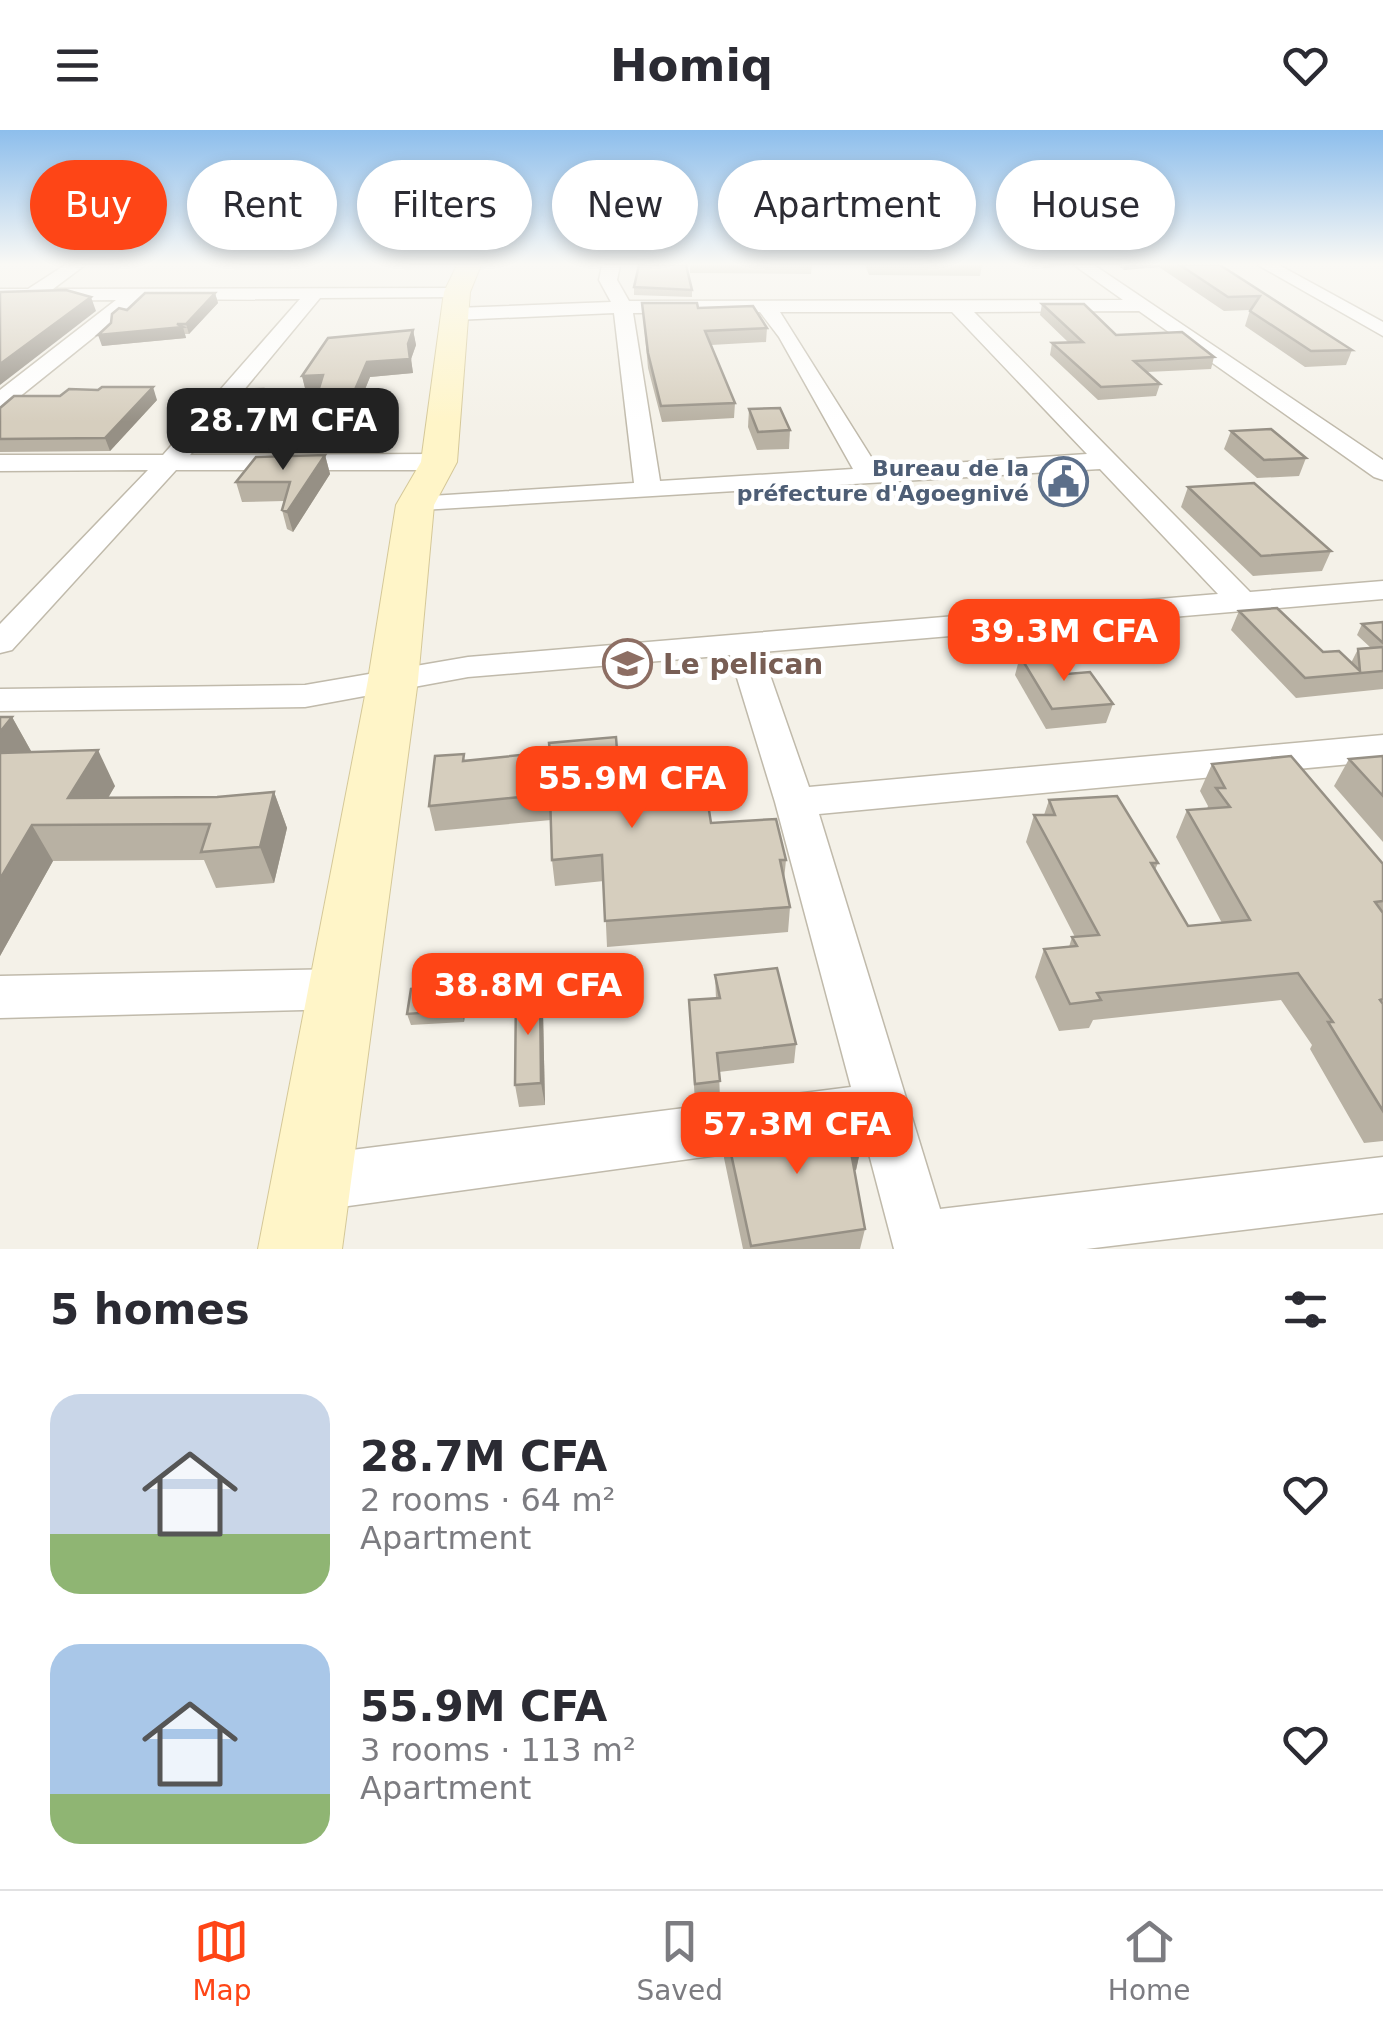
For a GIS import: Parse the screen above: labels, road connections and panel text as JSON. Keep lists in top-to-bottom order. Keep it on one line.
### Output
{"places":{"public building":["Bureau de la préfecture d'Agoegnivé"],"school or university":["Le pelican"]},"page":{"header":"Homiq","chip":["Buy","Rent","Filters","New","Apartment","House"],"price":["28.7M CFA","39.3M CFA","55.9M CFA","38.8M CFA","57.3M CFA"],"heading":"5 homes","list":[{"name":"28.7M CFA","note":"2 rooms · 64 m² · Apartment"},{"name":"55.9M CFA","note":"3 rooms · 113 m² · Apartment"}],"tabs":["Map","Saved","Home"]}}
